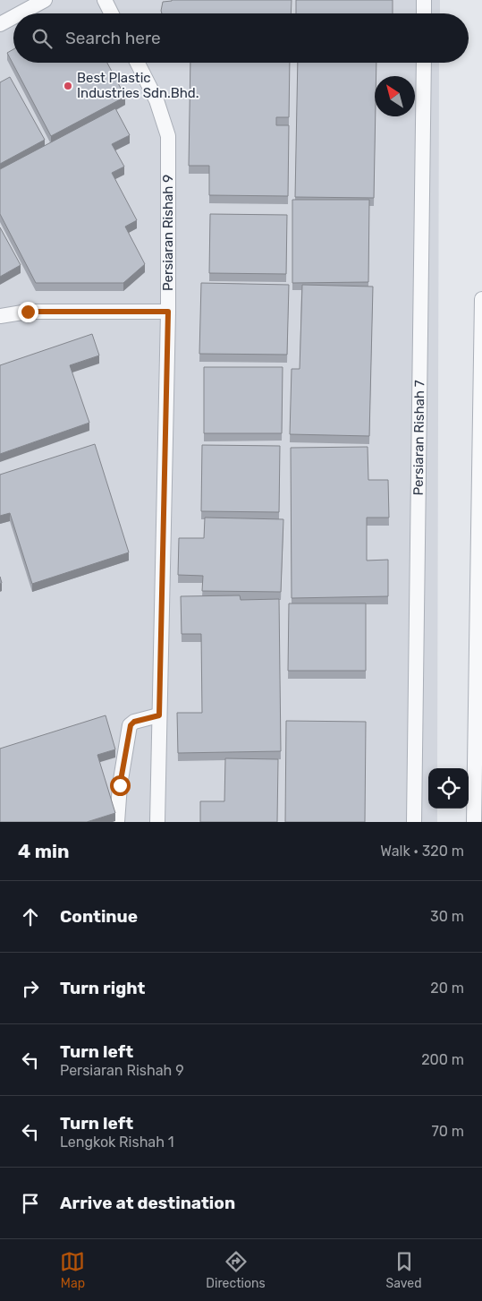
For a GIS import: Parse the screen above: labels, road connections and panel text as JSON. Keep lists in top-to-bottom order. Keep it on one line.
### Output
{"streets":{"street":["Persiaran Rishah 9","Persiaran Rishah 7"]},"places":["Best Plastic Industries Sdn.Bhd."],"north":"top left","page":{"search":"Search here","heading":["4 min","Walk · 320 m"],"list":[["Continue","30 m"],["Turn right","20 m"],["Turn left","Persiaran Rishah 9","200 m"],["Turn left","Lengkok Rishah 1","70 m"],"Arrive at destination"],"nav":["Map","Directions","Saved"]}}
